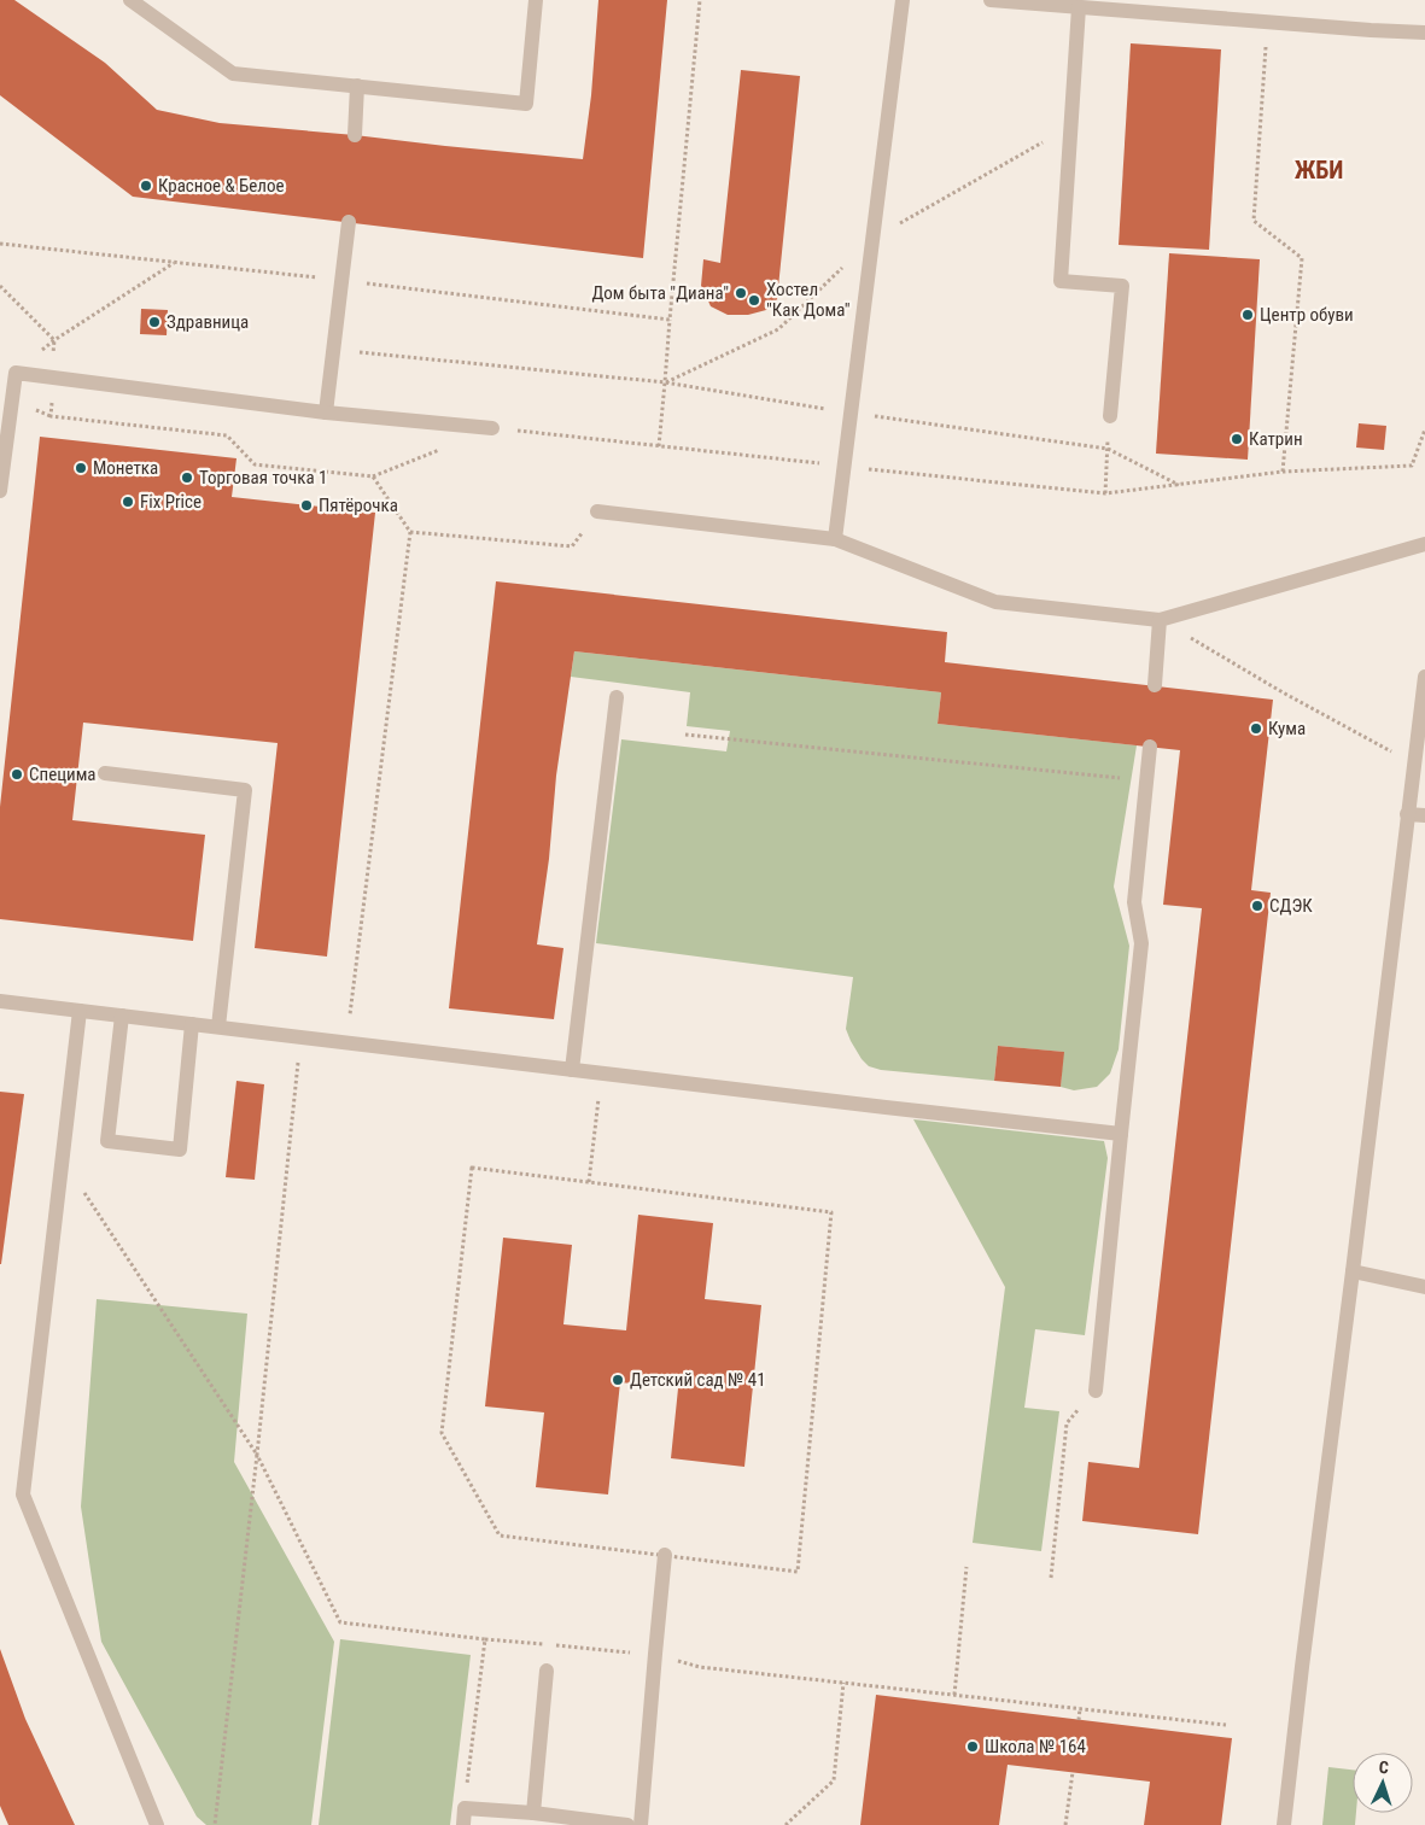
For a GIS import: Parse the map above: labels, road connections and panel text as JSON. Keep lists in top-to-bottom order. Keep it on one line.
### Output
{"districts":["ЖБИ"],"places":["Красное & Белое","Дом быта \"Диана\"","Хостел \"Как Дома\"","Центр обуви","Здравница","Катрин","Монетка","Торговая точка 1","Fix Price","Пятёрочка","Кума","Специма","СДЭК","Детский сад № 41","Школа № 164"],"north":"top"}
